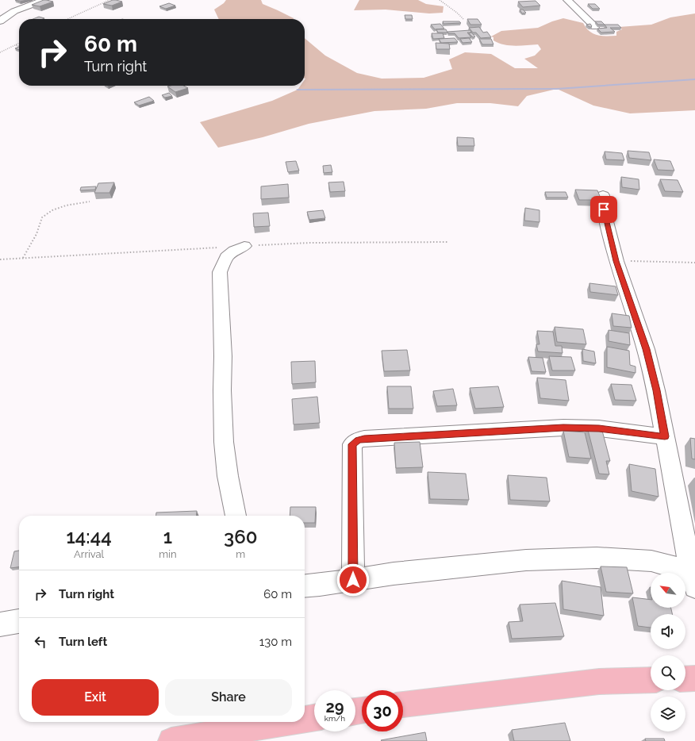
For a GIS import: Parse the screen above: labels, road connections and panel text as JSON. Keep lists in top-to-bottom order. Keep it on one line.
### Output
{"north":"top left","page":{"turn":["60 m","Turn right"],"eta":["14:44","Arrival","1","min","360","m"],"list":[{"name":"Turn right","value":"60 m"},{"name":"Turn left","value":"130 m"}],"buttons":["Exit","Share"],"speed":"29 km/h","limit":"30"}}
